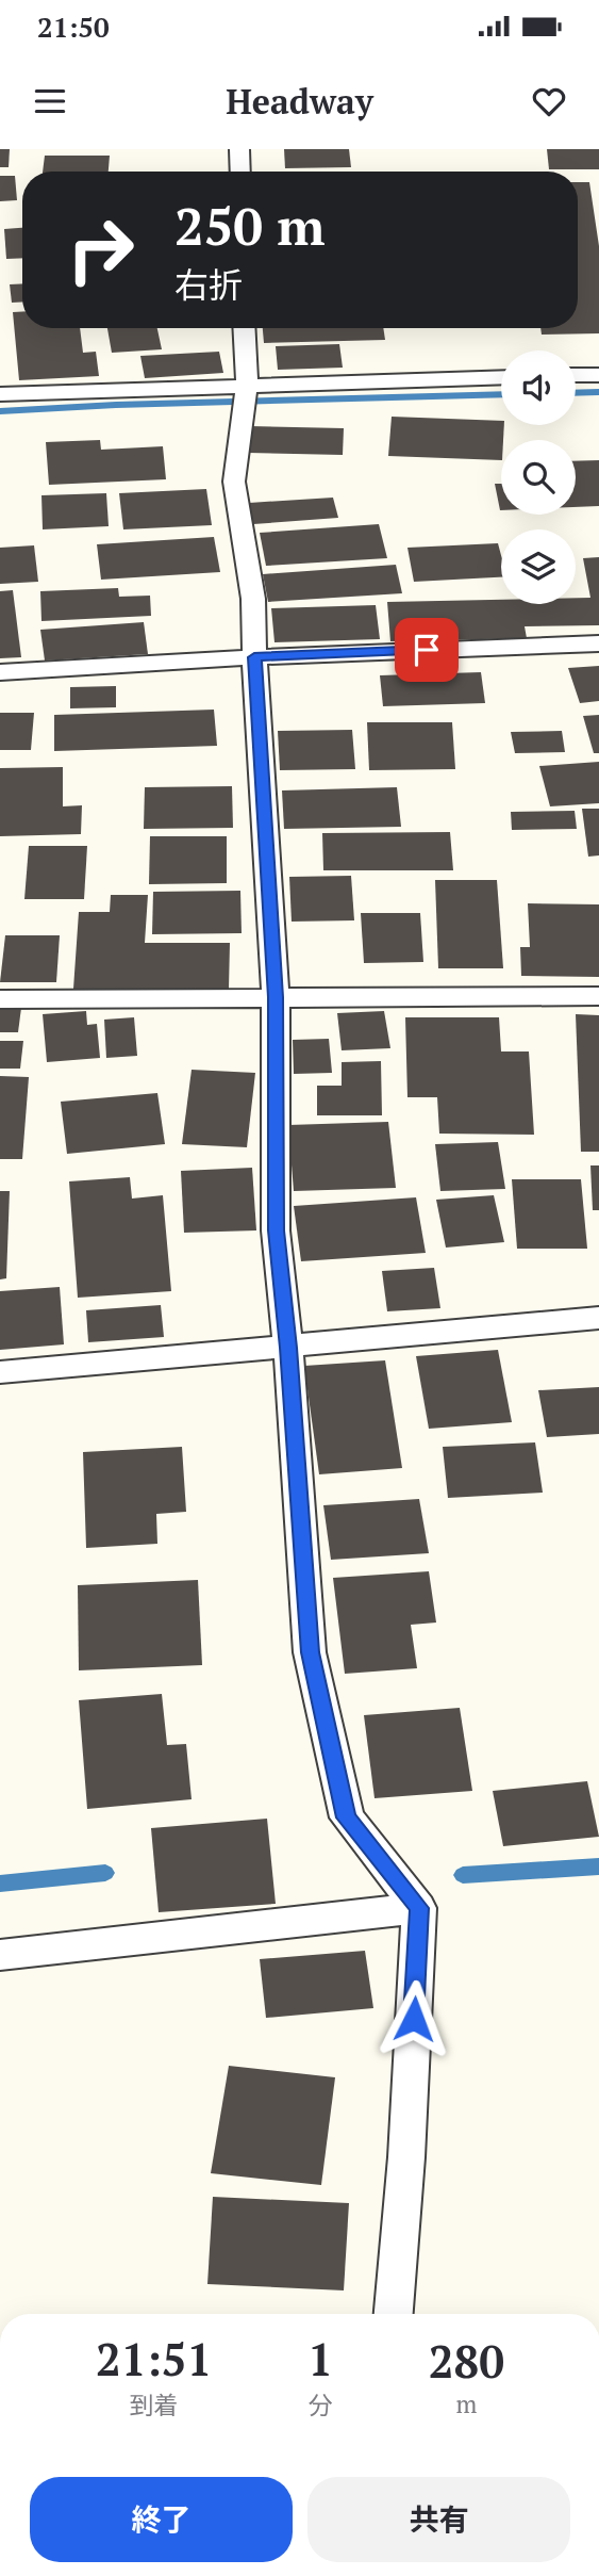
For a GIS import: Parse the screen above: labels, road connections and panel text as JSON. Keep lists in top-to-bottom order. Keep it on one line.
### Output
{"page":{"status":"21:50","header":"Headway","turn":["250 m","右折"],"eta":["21:51","到着","1","分","280","m"],"buttons":["終了","共有"]}}
